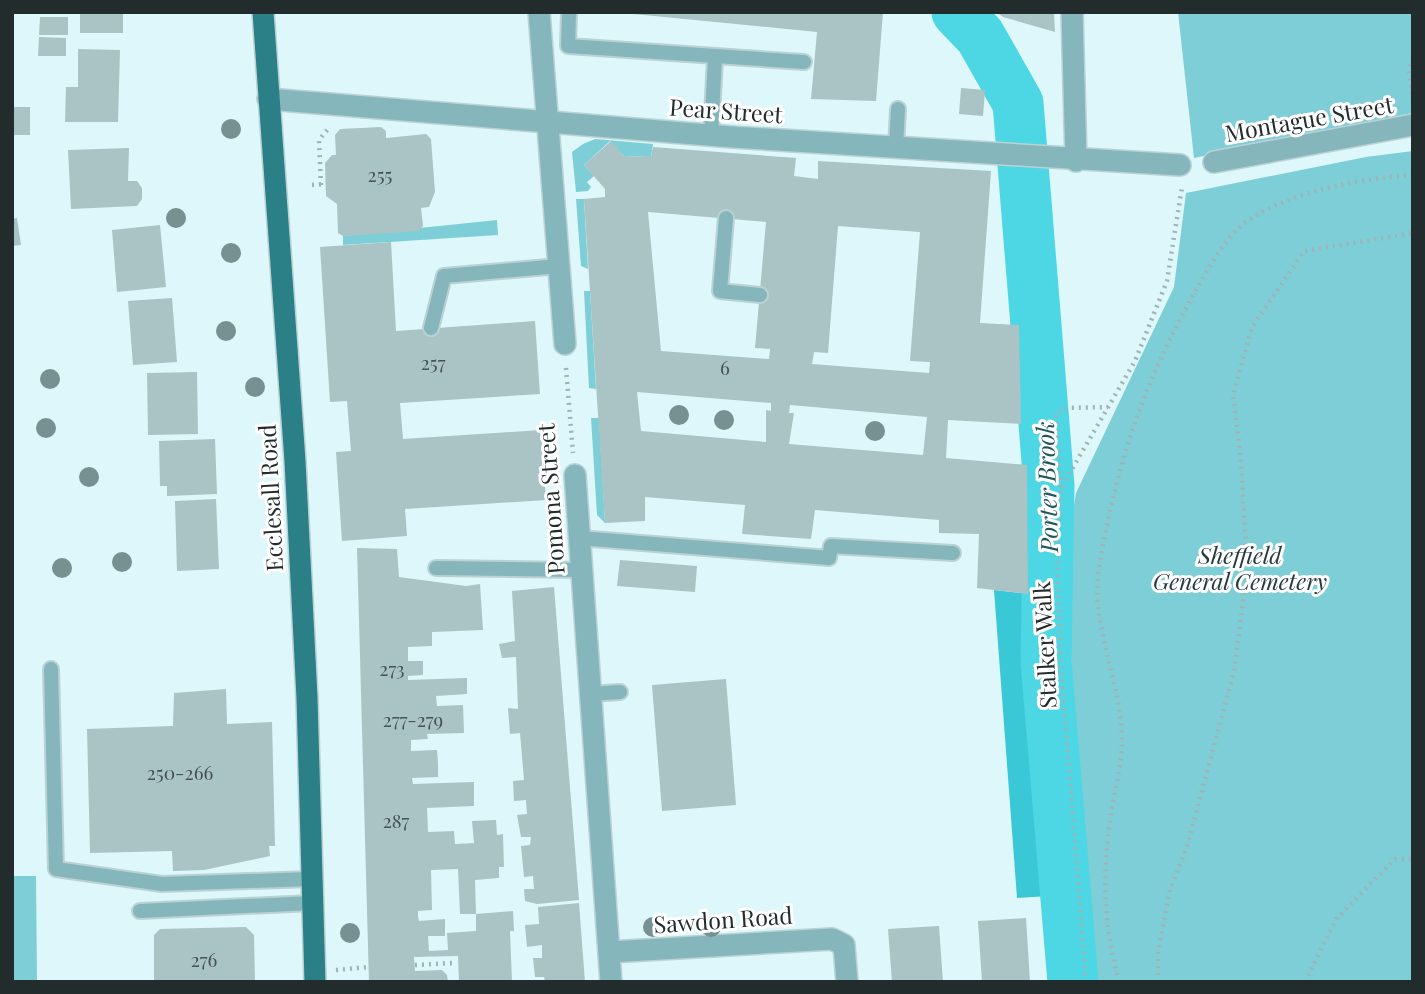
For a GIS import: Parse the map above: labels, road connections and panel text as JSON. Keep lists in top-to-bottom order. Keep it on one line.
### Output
{"streets":{"main road":["Ecclesall Road"],"street":["Pear Street","Montague Street","Pomona Street","Sawdon Road"],"path":["Stalker Walk"]},"crossings":[["Pear Street","Ecclesall Road"],["Pear Street","Stalker Walk"],["Pomona Street","Sawdon Road"]],"water":["Porter Brook"],"parks":["Sheffield General Cemetery"],"house_numbers":["255","257","6","273","277-279","250-266","287","276"]}
